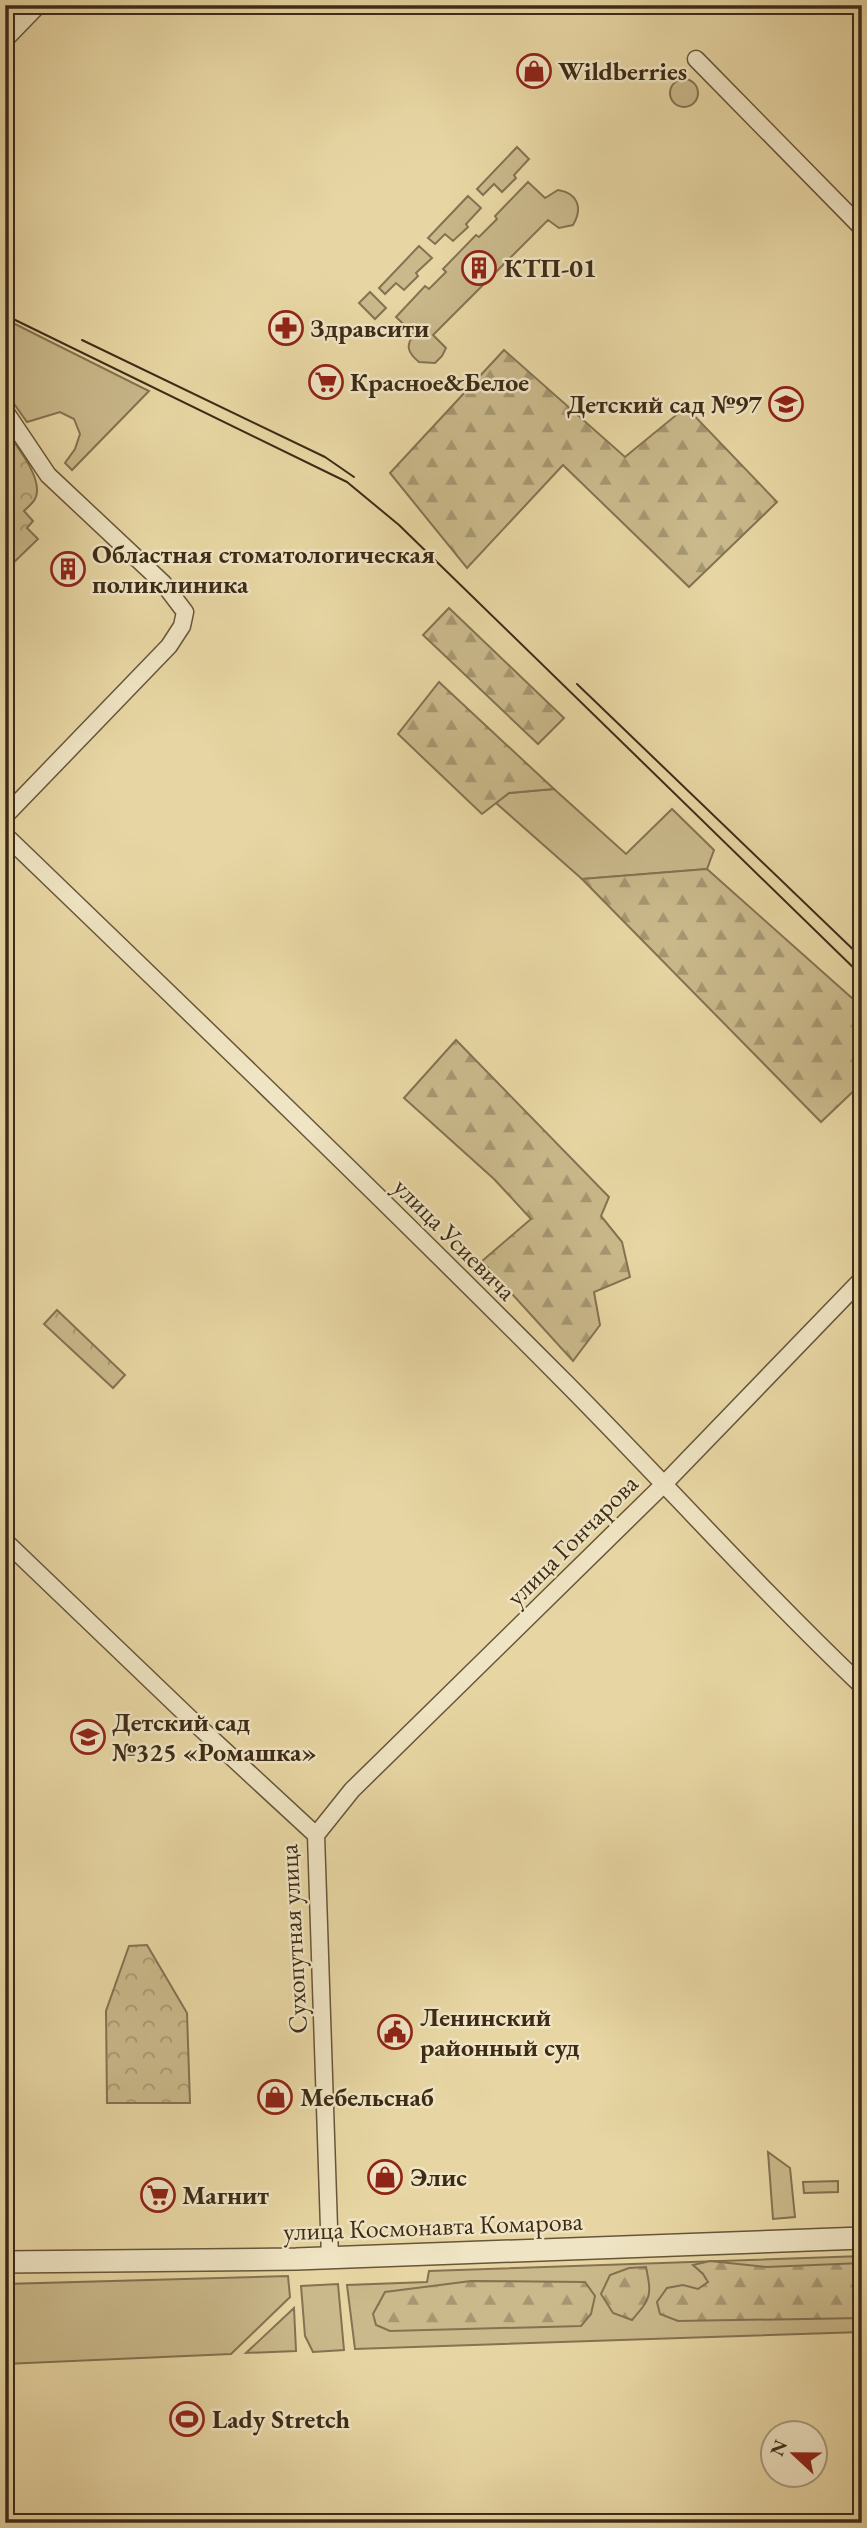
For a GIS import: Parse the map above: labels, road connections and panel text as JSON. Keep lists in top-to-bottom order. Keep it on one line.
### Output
{"streets":{"street":["улица Усиевича","улица Гончарова","Сухопутная улица","улица Космонавта Комарова"]},"crossings":[["улица Усиевича","улица Гончарова"],["улица Гончарова","Сухопутная улица"],["Сухопутная улица","улица Космонавта Комарова"]],"places":{"shop":["Wildberries","Мебельснаб","Элис"],"building":["КТП-01","Областная стоматологическая поликлиника"],"pharmacy":["Здравсити"],"supermarket":["Красное&Белое","Магнит"],"school or university":["Детский сад №97","Детский сад №325 «Ромашка»"],"public building":["Ленинский районный суд"],"sports":["Lady Stretch"]},"north":"left"}
